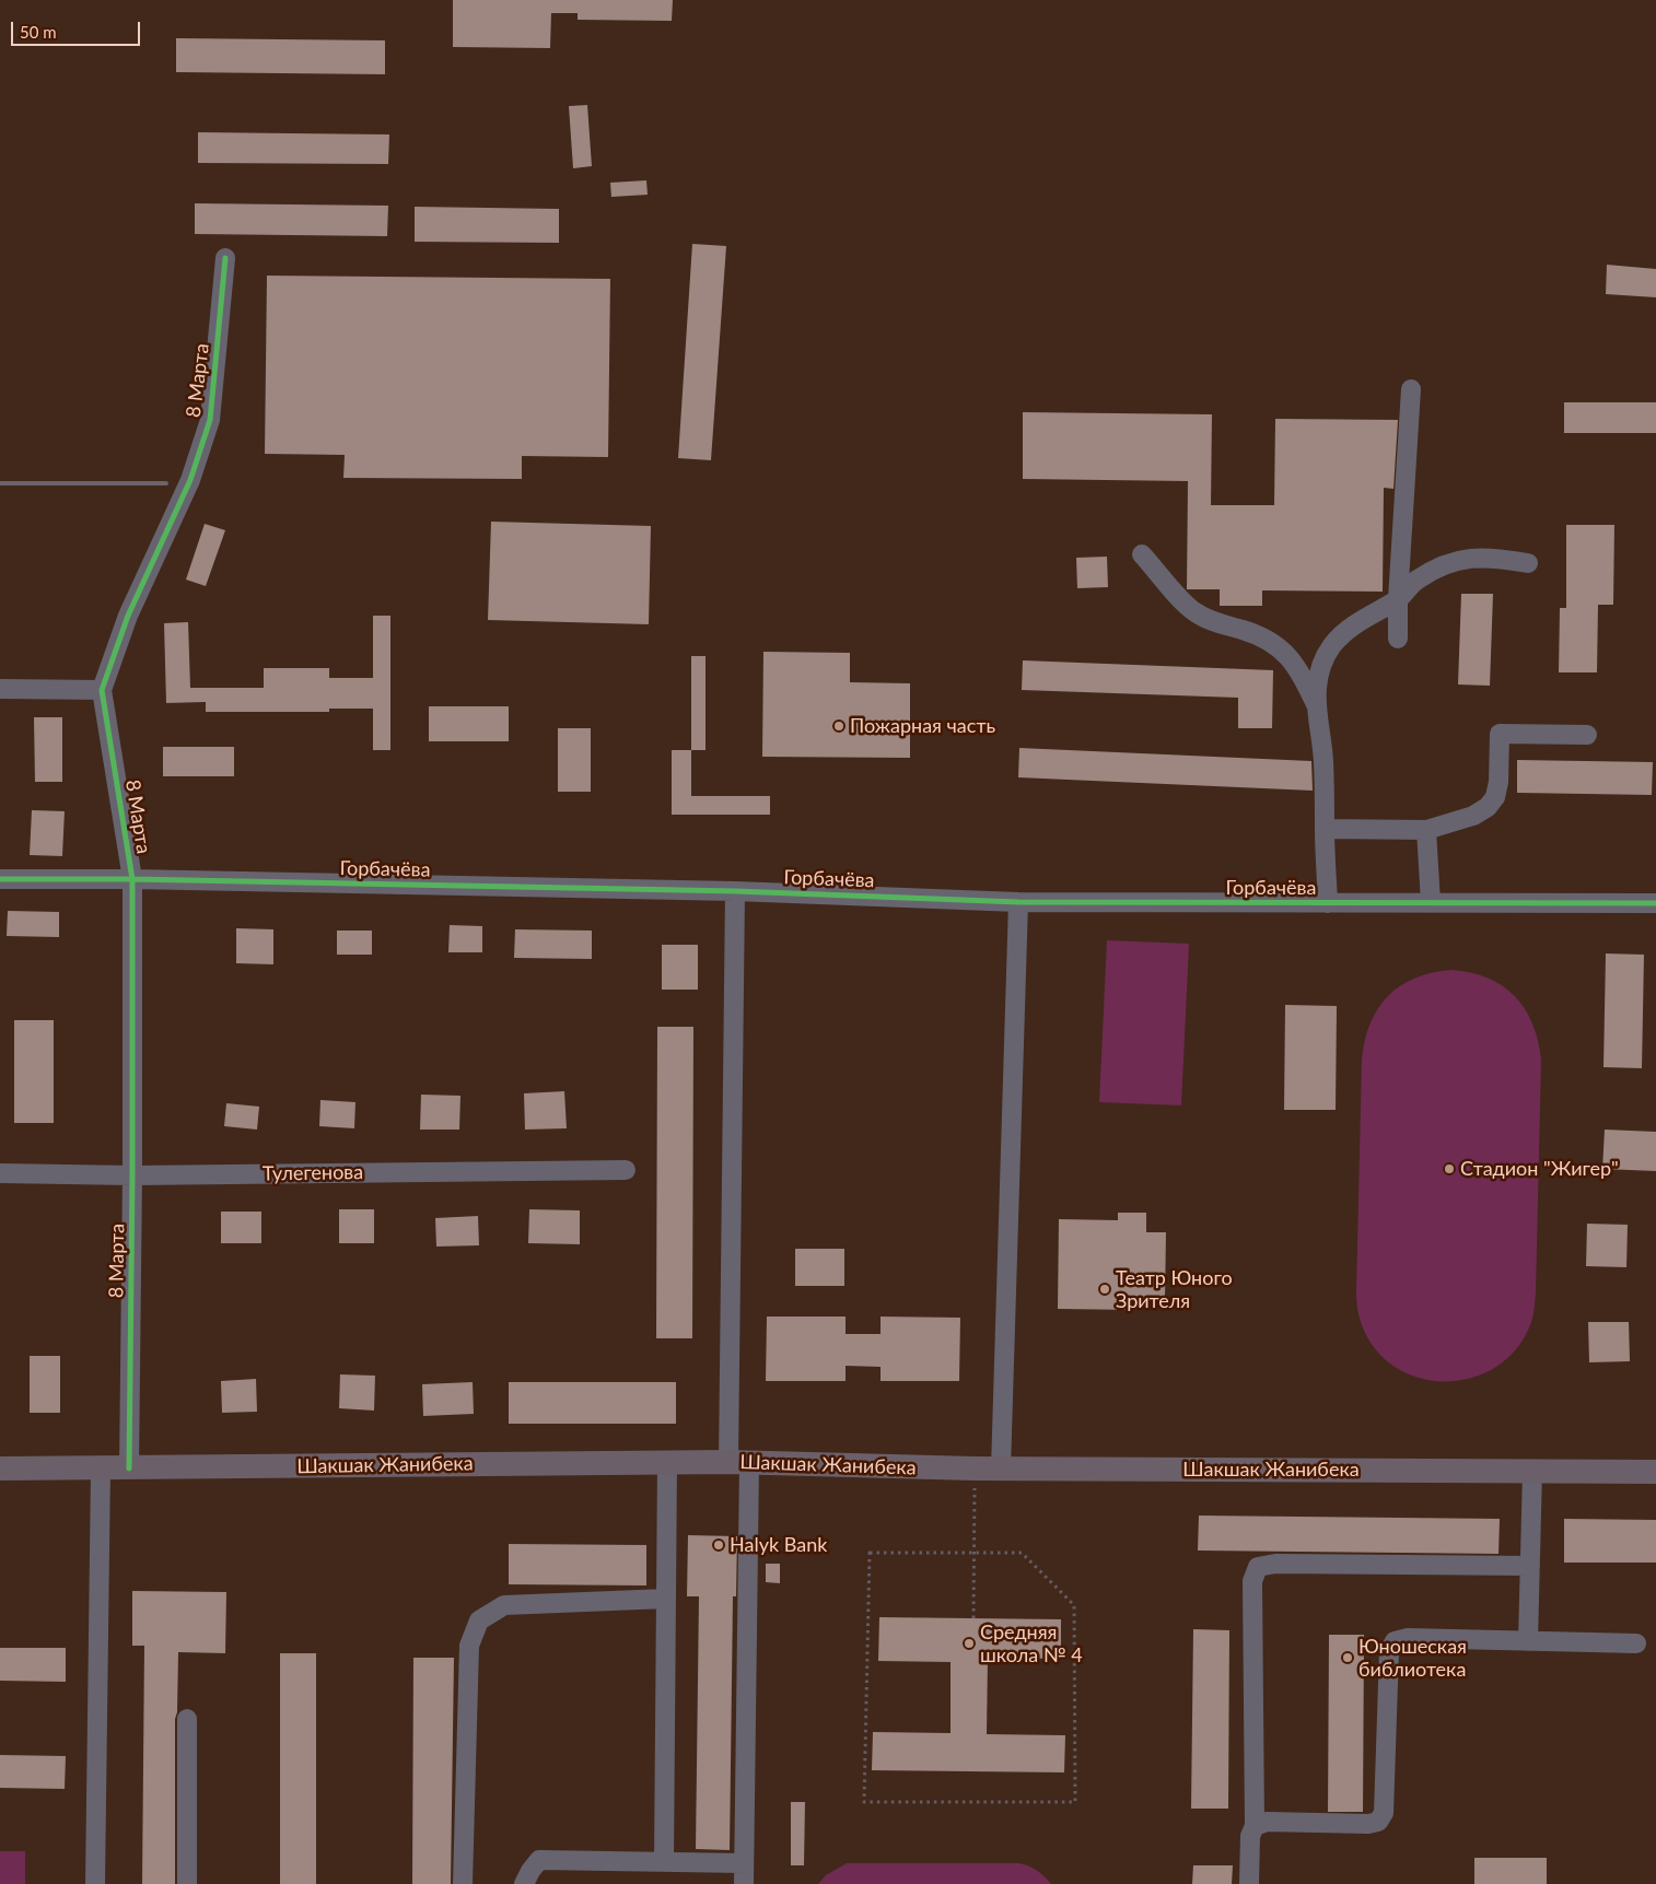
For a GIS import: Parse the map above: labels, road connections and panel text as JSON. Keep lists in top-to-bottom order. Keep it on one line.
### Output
{"streets":{"main road":["Шакшак Жанибека"],"street":["8 Марта","Горбачёва","Тулегенова"]},"crossings":[["8 Марта","Горбачёва"],["8 Марта","Тулегенова"],["8 Марта","Шакшак Жанибека"]],"places":["Пожарная часть","Стадион \"Жигер\"","Театр Юного Зрителя","Halyk Bank","Средняя школа № 4","Юношеская библиотека"],"scale_bar":"50 m"}
